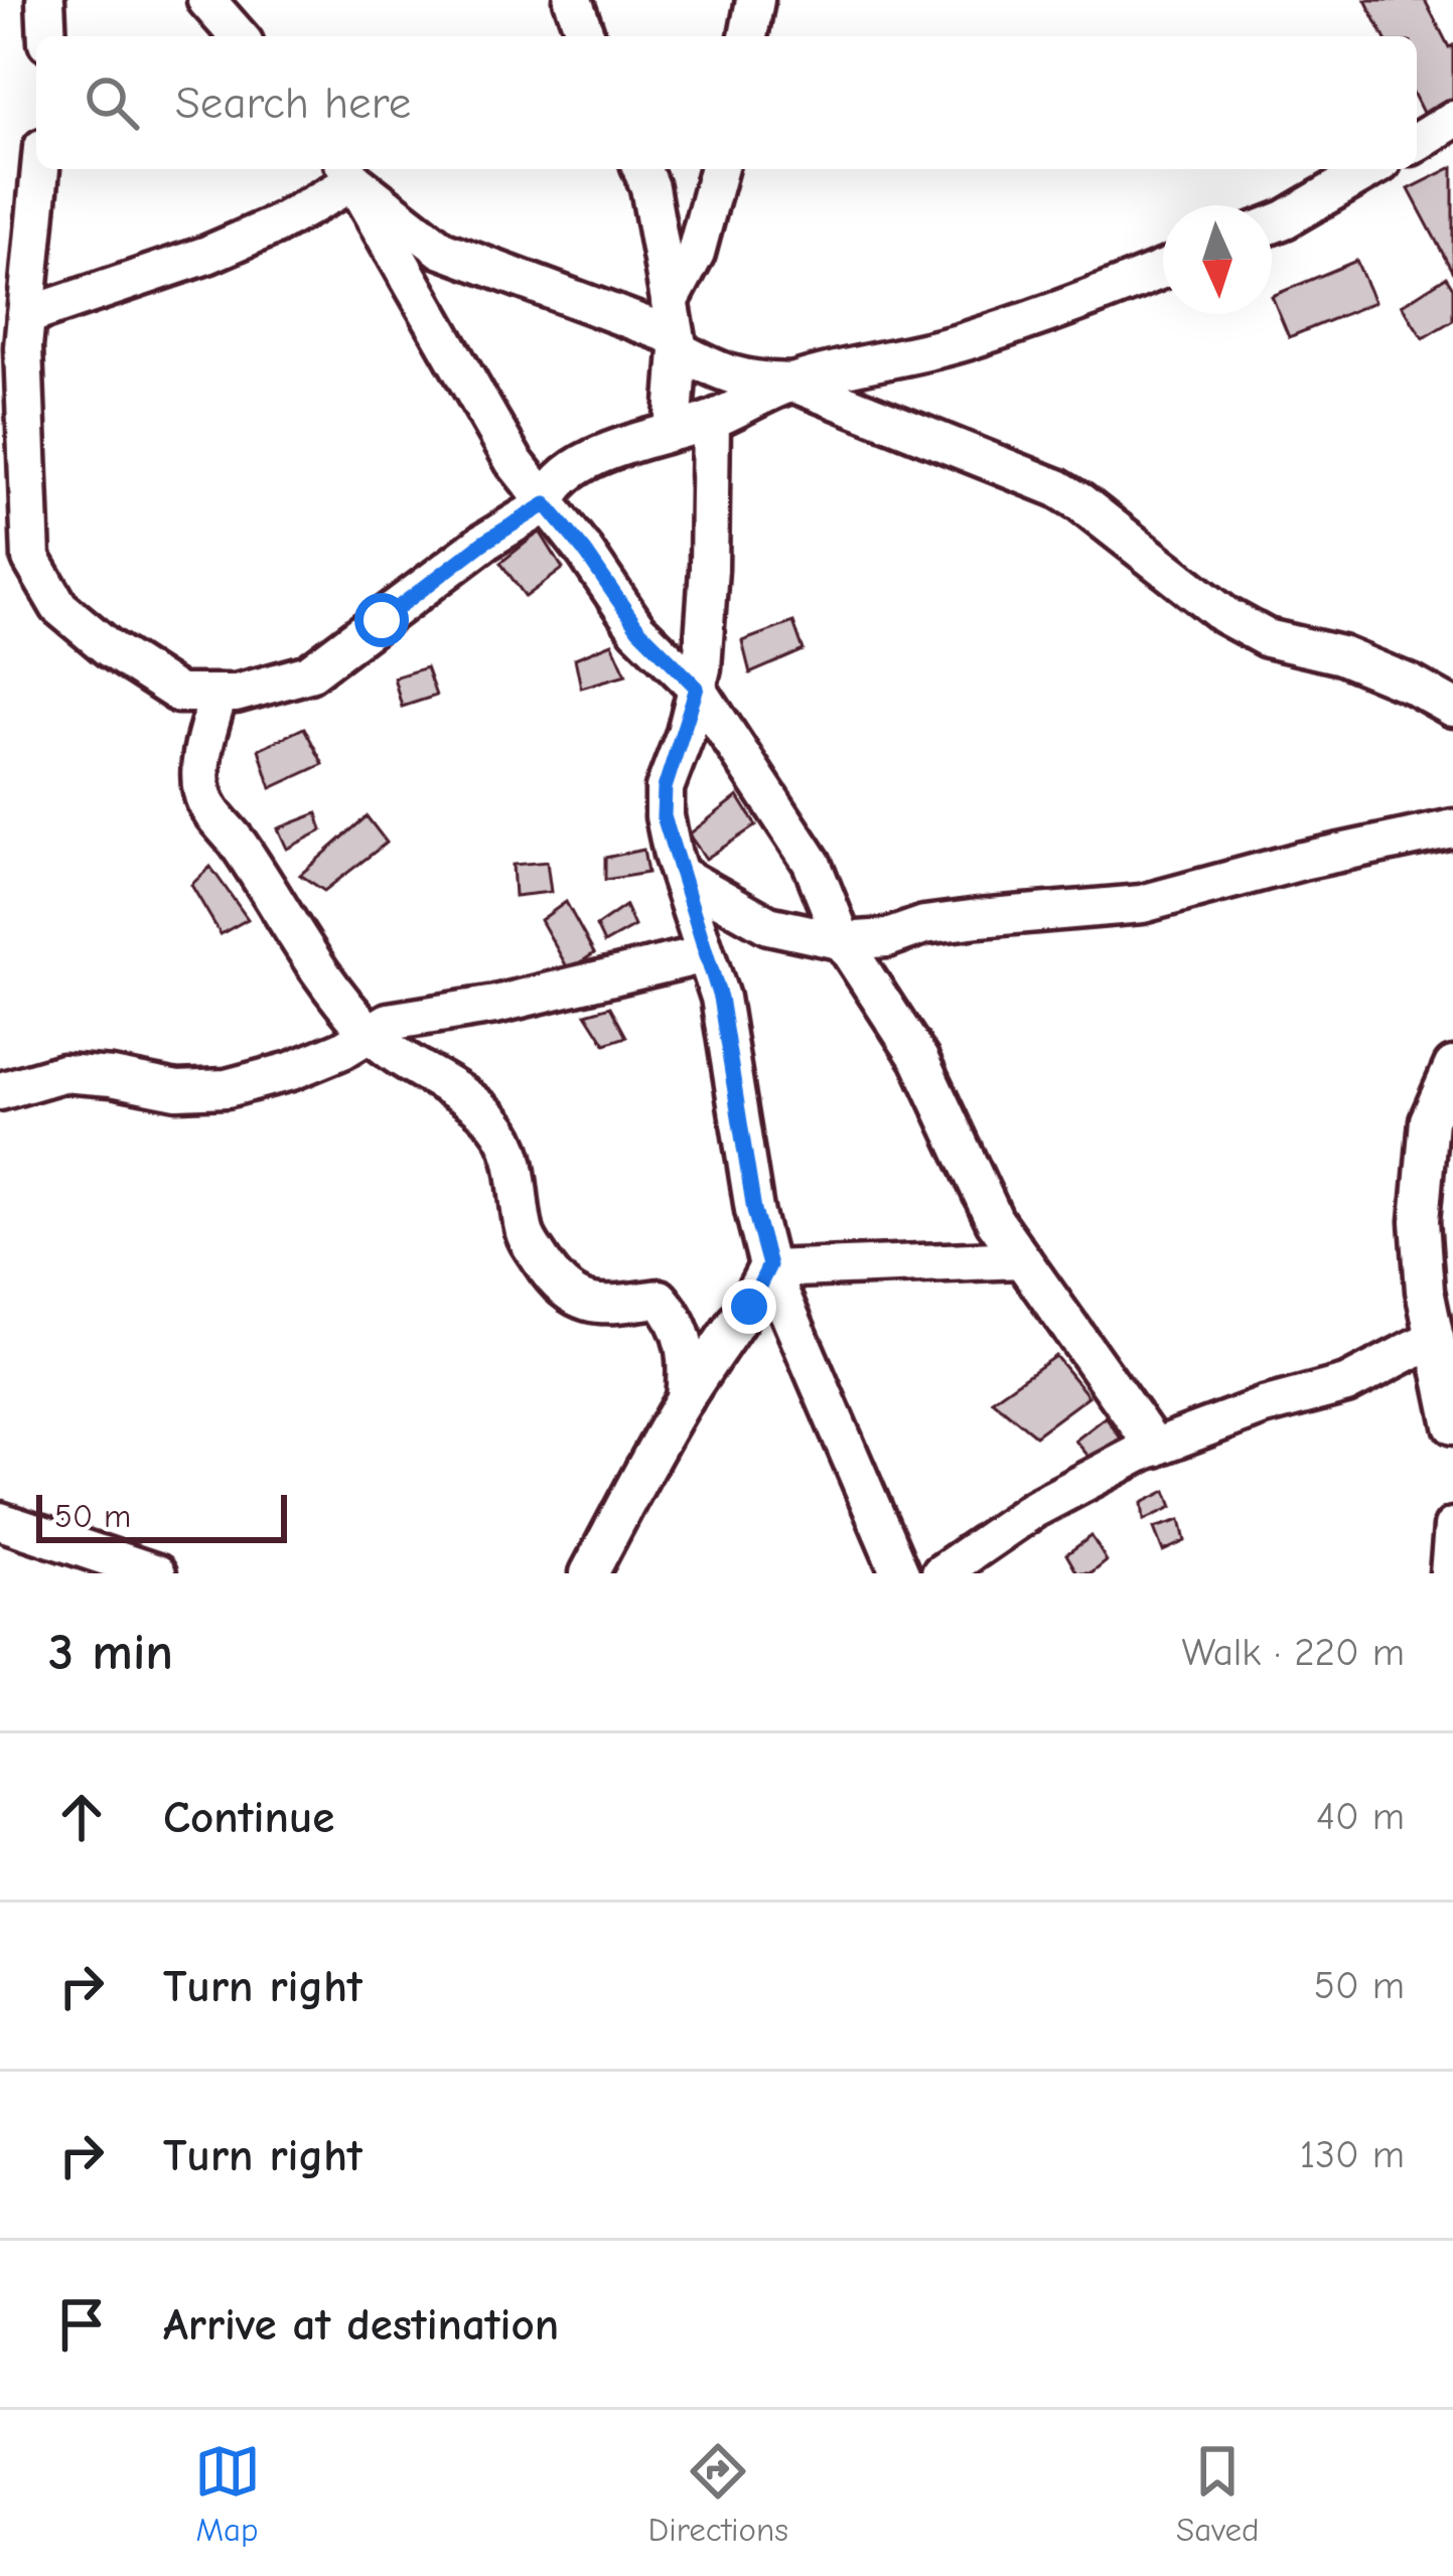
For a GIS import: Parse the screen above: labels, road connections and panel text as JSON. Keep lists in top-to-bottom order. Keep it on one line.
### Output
{"scale_bar":"50 m","north":"bottom","page":{"search":"Search here","scale":"50 m","heading":["3 min","Walk · 220 m"],"list":[["Continue","40 m"],["Turn right","50 m"],["Turn right","130 m"],"Arrive at destination"],"nav":["Map","Directions","Saved"]}}
